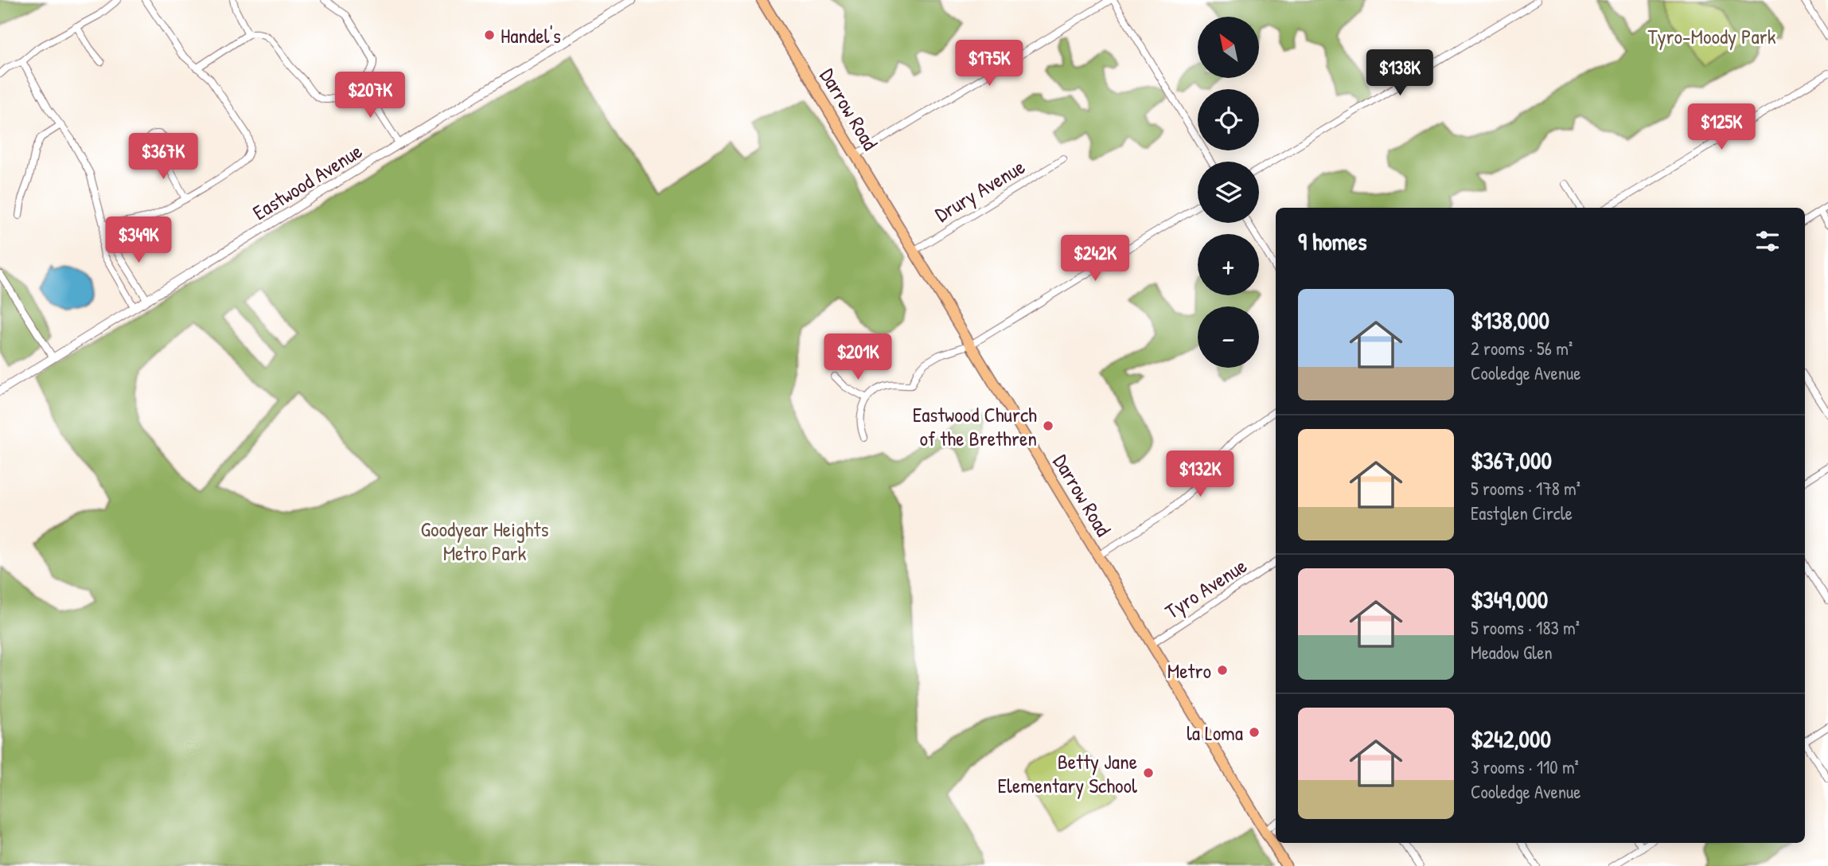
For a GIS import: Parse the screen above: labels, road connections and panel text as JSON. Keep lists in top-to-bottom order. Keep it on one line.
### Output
{"streets":{"main road":["Darrow Road"],"street":["Eastwood Avenue","Drury Avenue","Tyro Avenue"]},"crossings":[["Darrow Road","Drury Avenue"],["Darrow Road","Tyro Avenue"]],"parks":["Tyro-Moody Park","Goodyear Heights Metro Park"],"places":["Handel's","Eastwood Church of the Brethren","Metro","la Loma","Betty Jane Elementary School"],"north":"top left","page":{"map_buttons":["+","−"],"price":["$175K","$138K","$207K","$125K","$367K","$349K","$242K","$201K","$132K"],"heading":"9 homes","list":[{"name":"$138,000","note":"2 rooms · 56 m² · Cooledge Avenue"},{"name":"$367,000","note":"5 rooms · 178 m² · Eastglen Circle"},{"name":"$349,000","note":"5 rooms · 183 m² · Meadow Glen"},{"name":"$242,000","note":"3 rooms · 110 m² · Cooledge Avenue"}]}}
